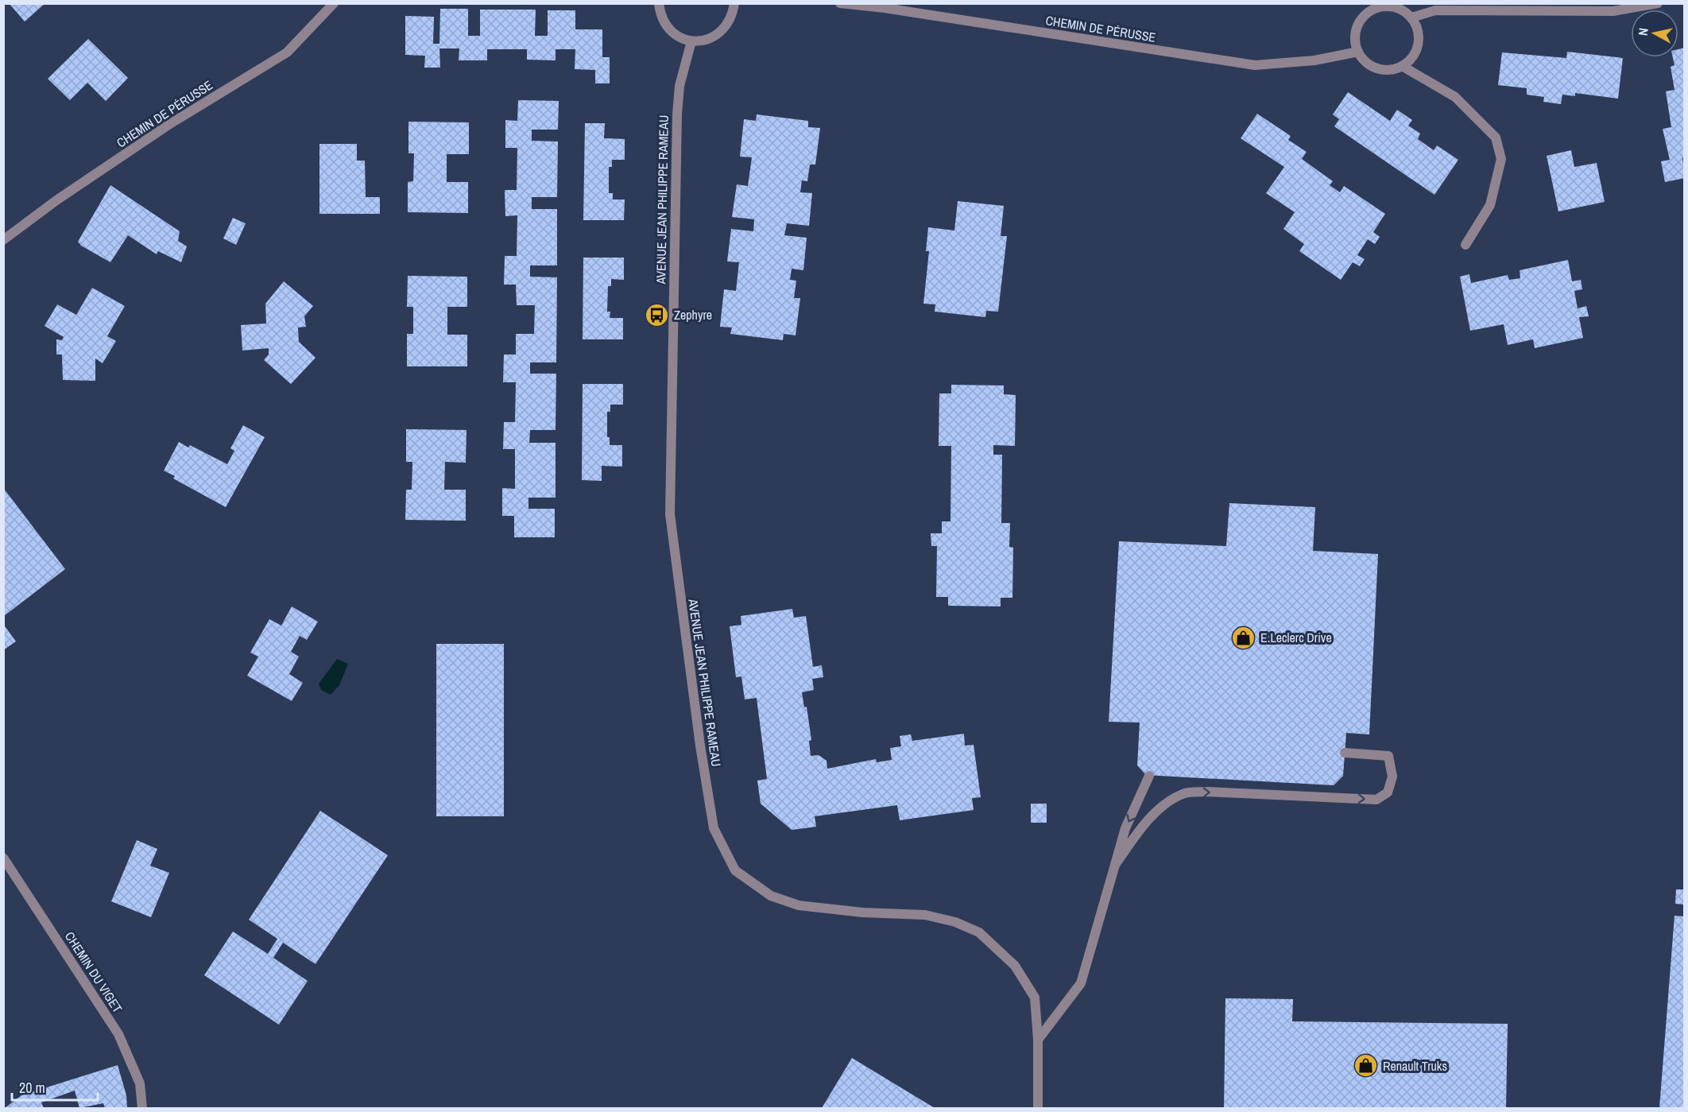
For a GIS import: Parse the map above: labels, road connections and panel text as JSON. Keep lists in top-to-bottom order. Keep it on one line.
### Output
{"streets":{"street":["CHEMIN DE PÉRUSSE","AVENUE JEAN PHILIPPE RAMEAU","CHEMIN DU VIGET"]},"places":{"bus stop":["Zephyre"],"shop":["E.Leclerc Drive","Renault Truks"]},"scale_bar":"20 m","north":"left"}
